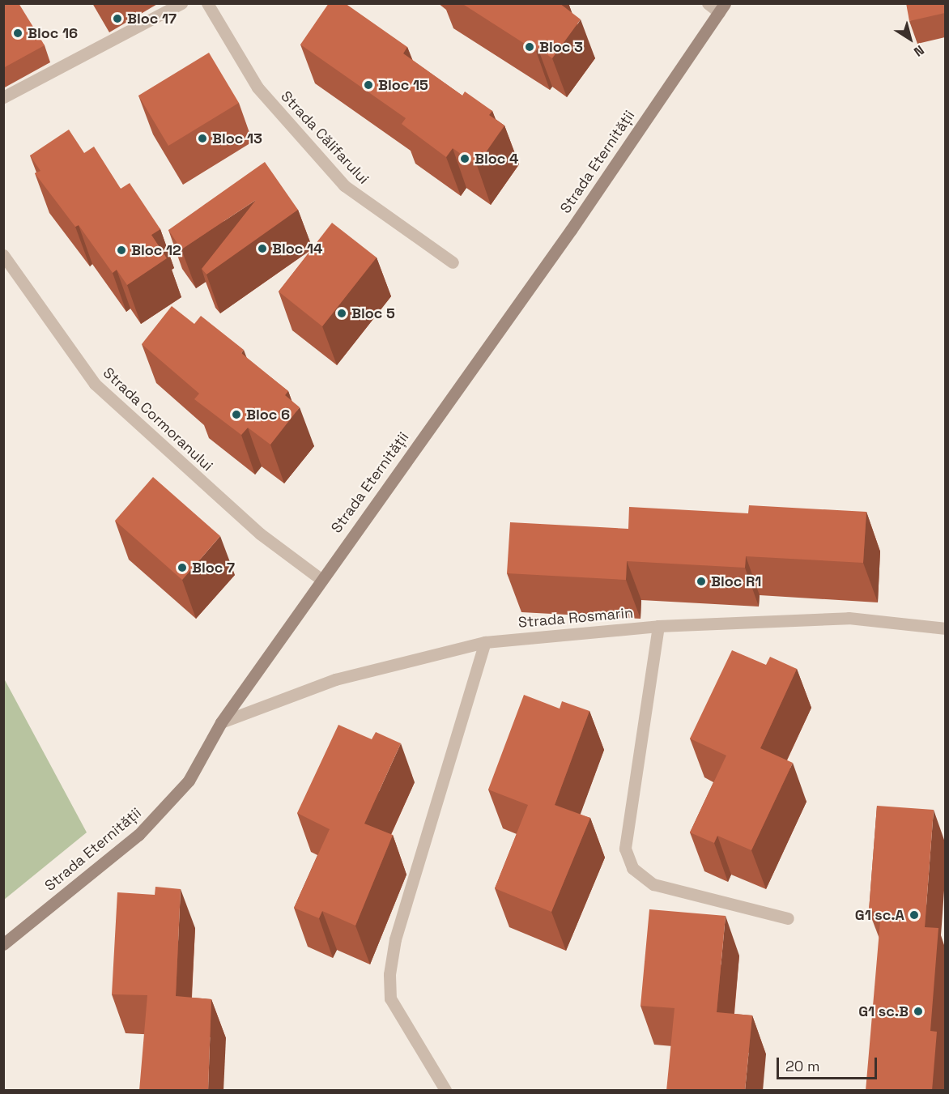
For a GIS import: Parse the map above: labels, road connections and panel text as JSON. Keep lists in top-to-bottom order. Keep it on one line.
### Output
{"streets":{"street":["Strada Călifarului","Strada Eternității","Strada Cormoranului","Strada Rosmarin"]},"crossings":[["Strada Eternității","Strada Cormoranului"],["Strada Eternității","Strada Rosmarin"]],"places":["Bloc 17","Bloc 16","Bloc 3","Bloc 15","Bloc 13","Bloc 4","Bloc 14","Bloc 12","Bloc 5","Bloc 6","Bloc 7","Bloc R1","G1 sc.A","G1 sc.B"],"scale_bar":"20 m","north":"bottom right"}
